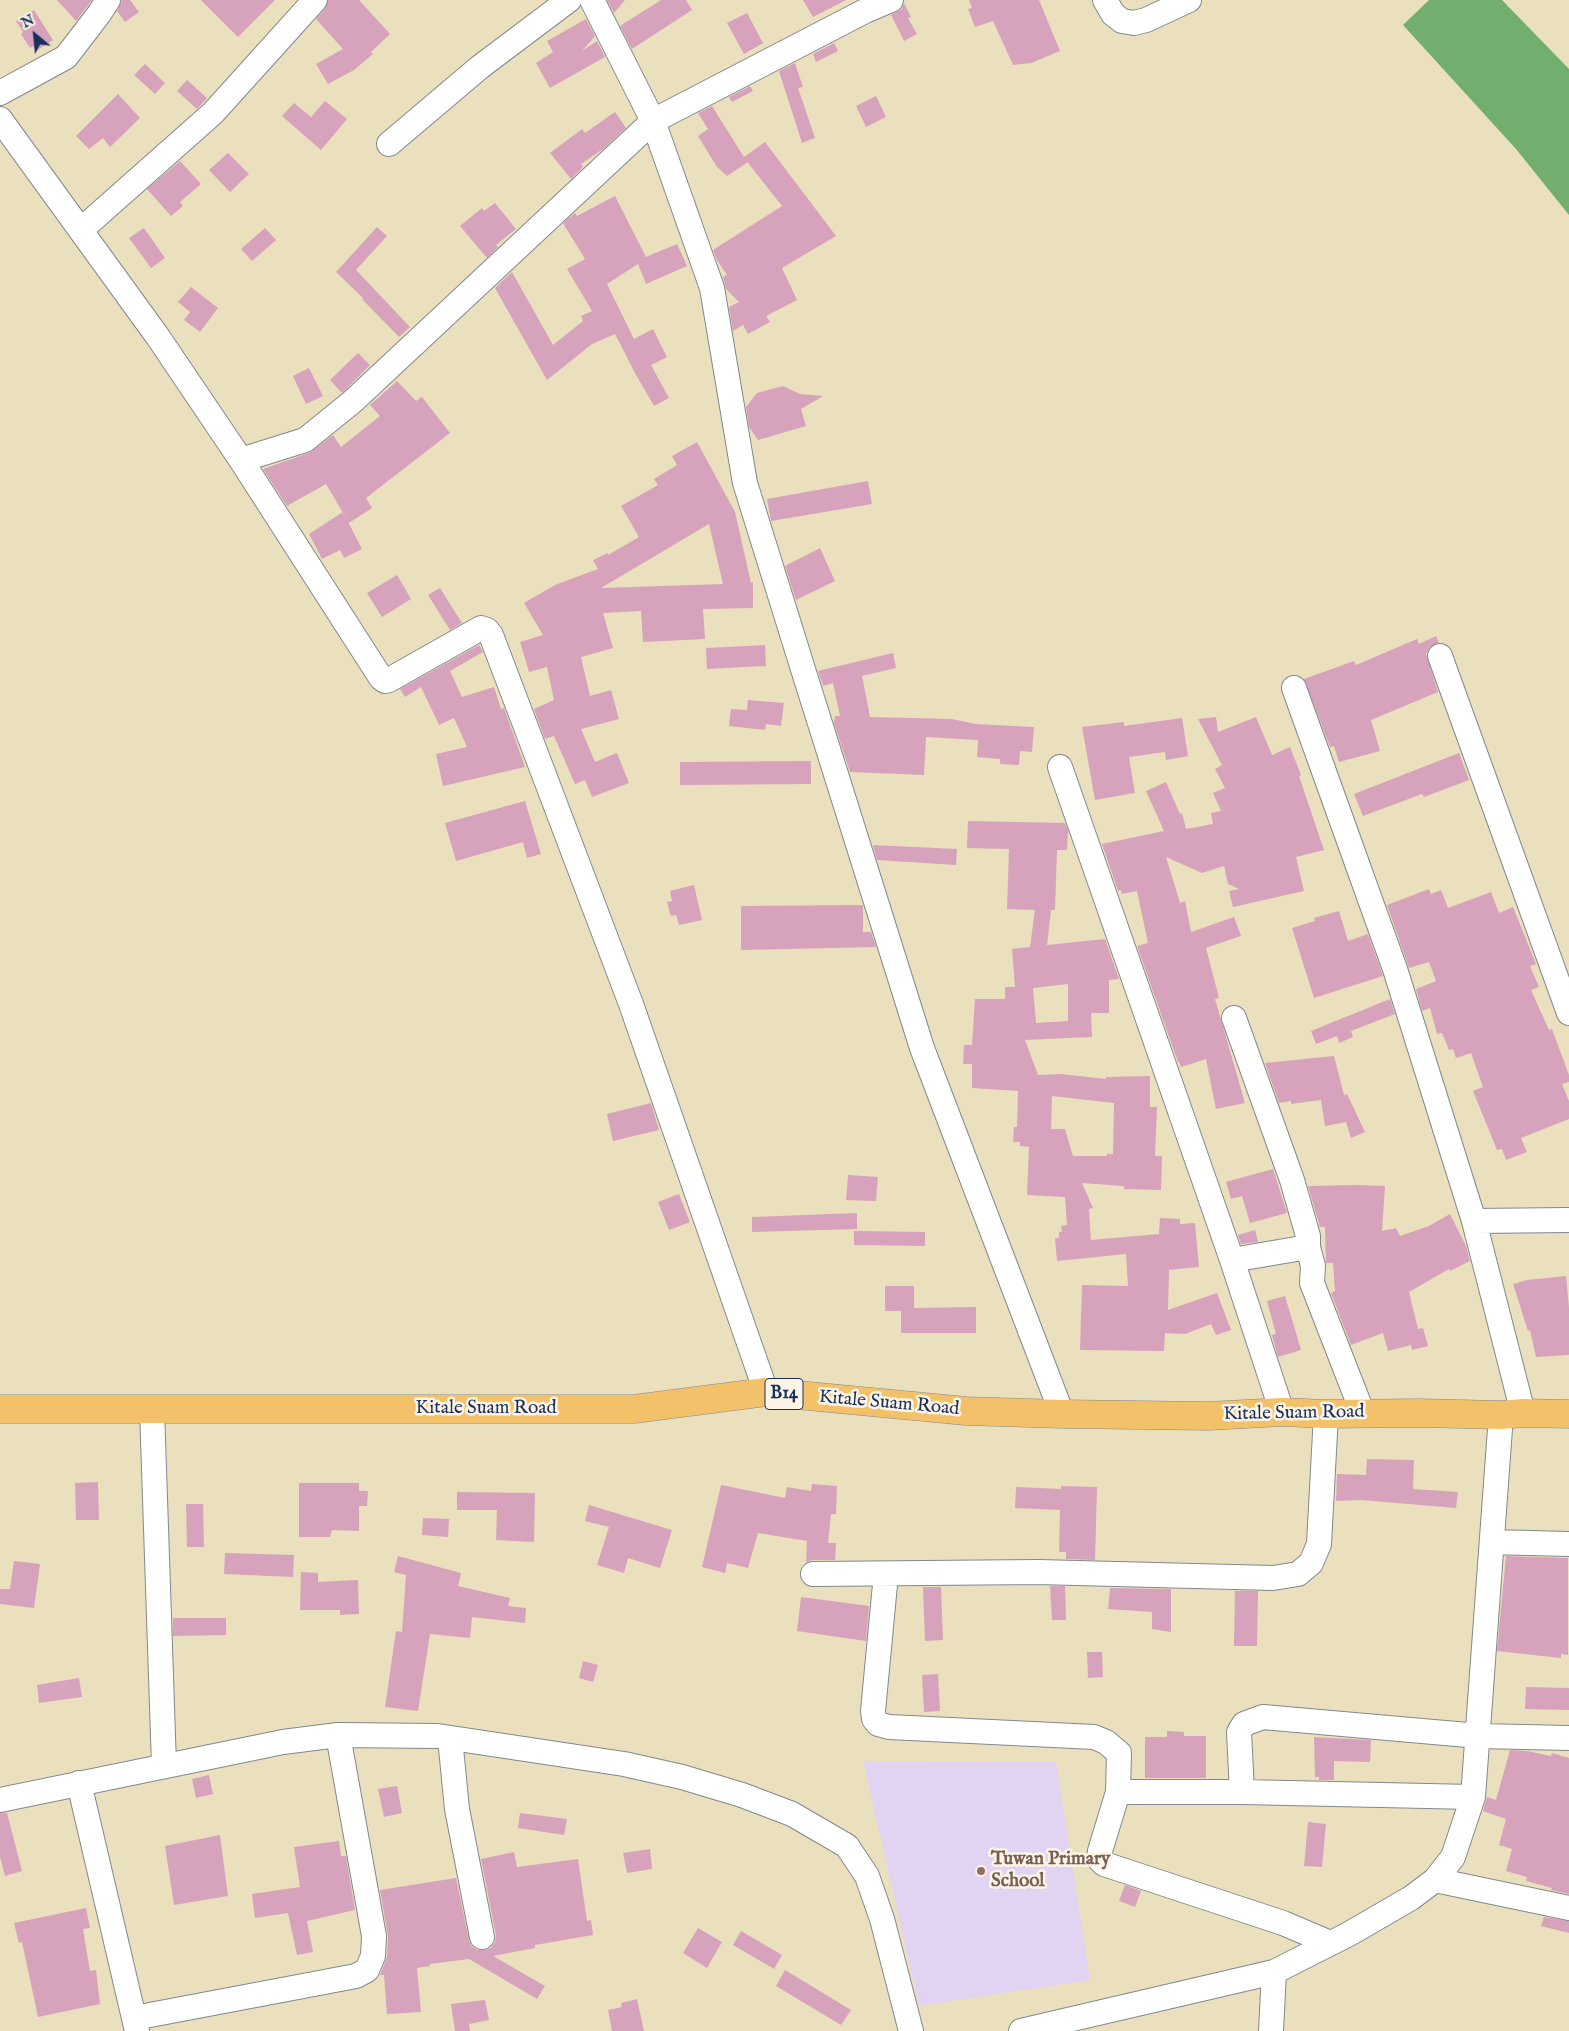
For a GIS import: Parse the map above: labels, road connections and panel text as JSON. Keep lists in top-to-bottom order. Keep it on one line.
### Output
{"streets":{"highway":["B14","Kitale Suam Road"]},"places":["Tuwan Primary School"],"north":"top left"}
